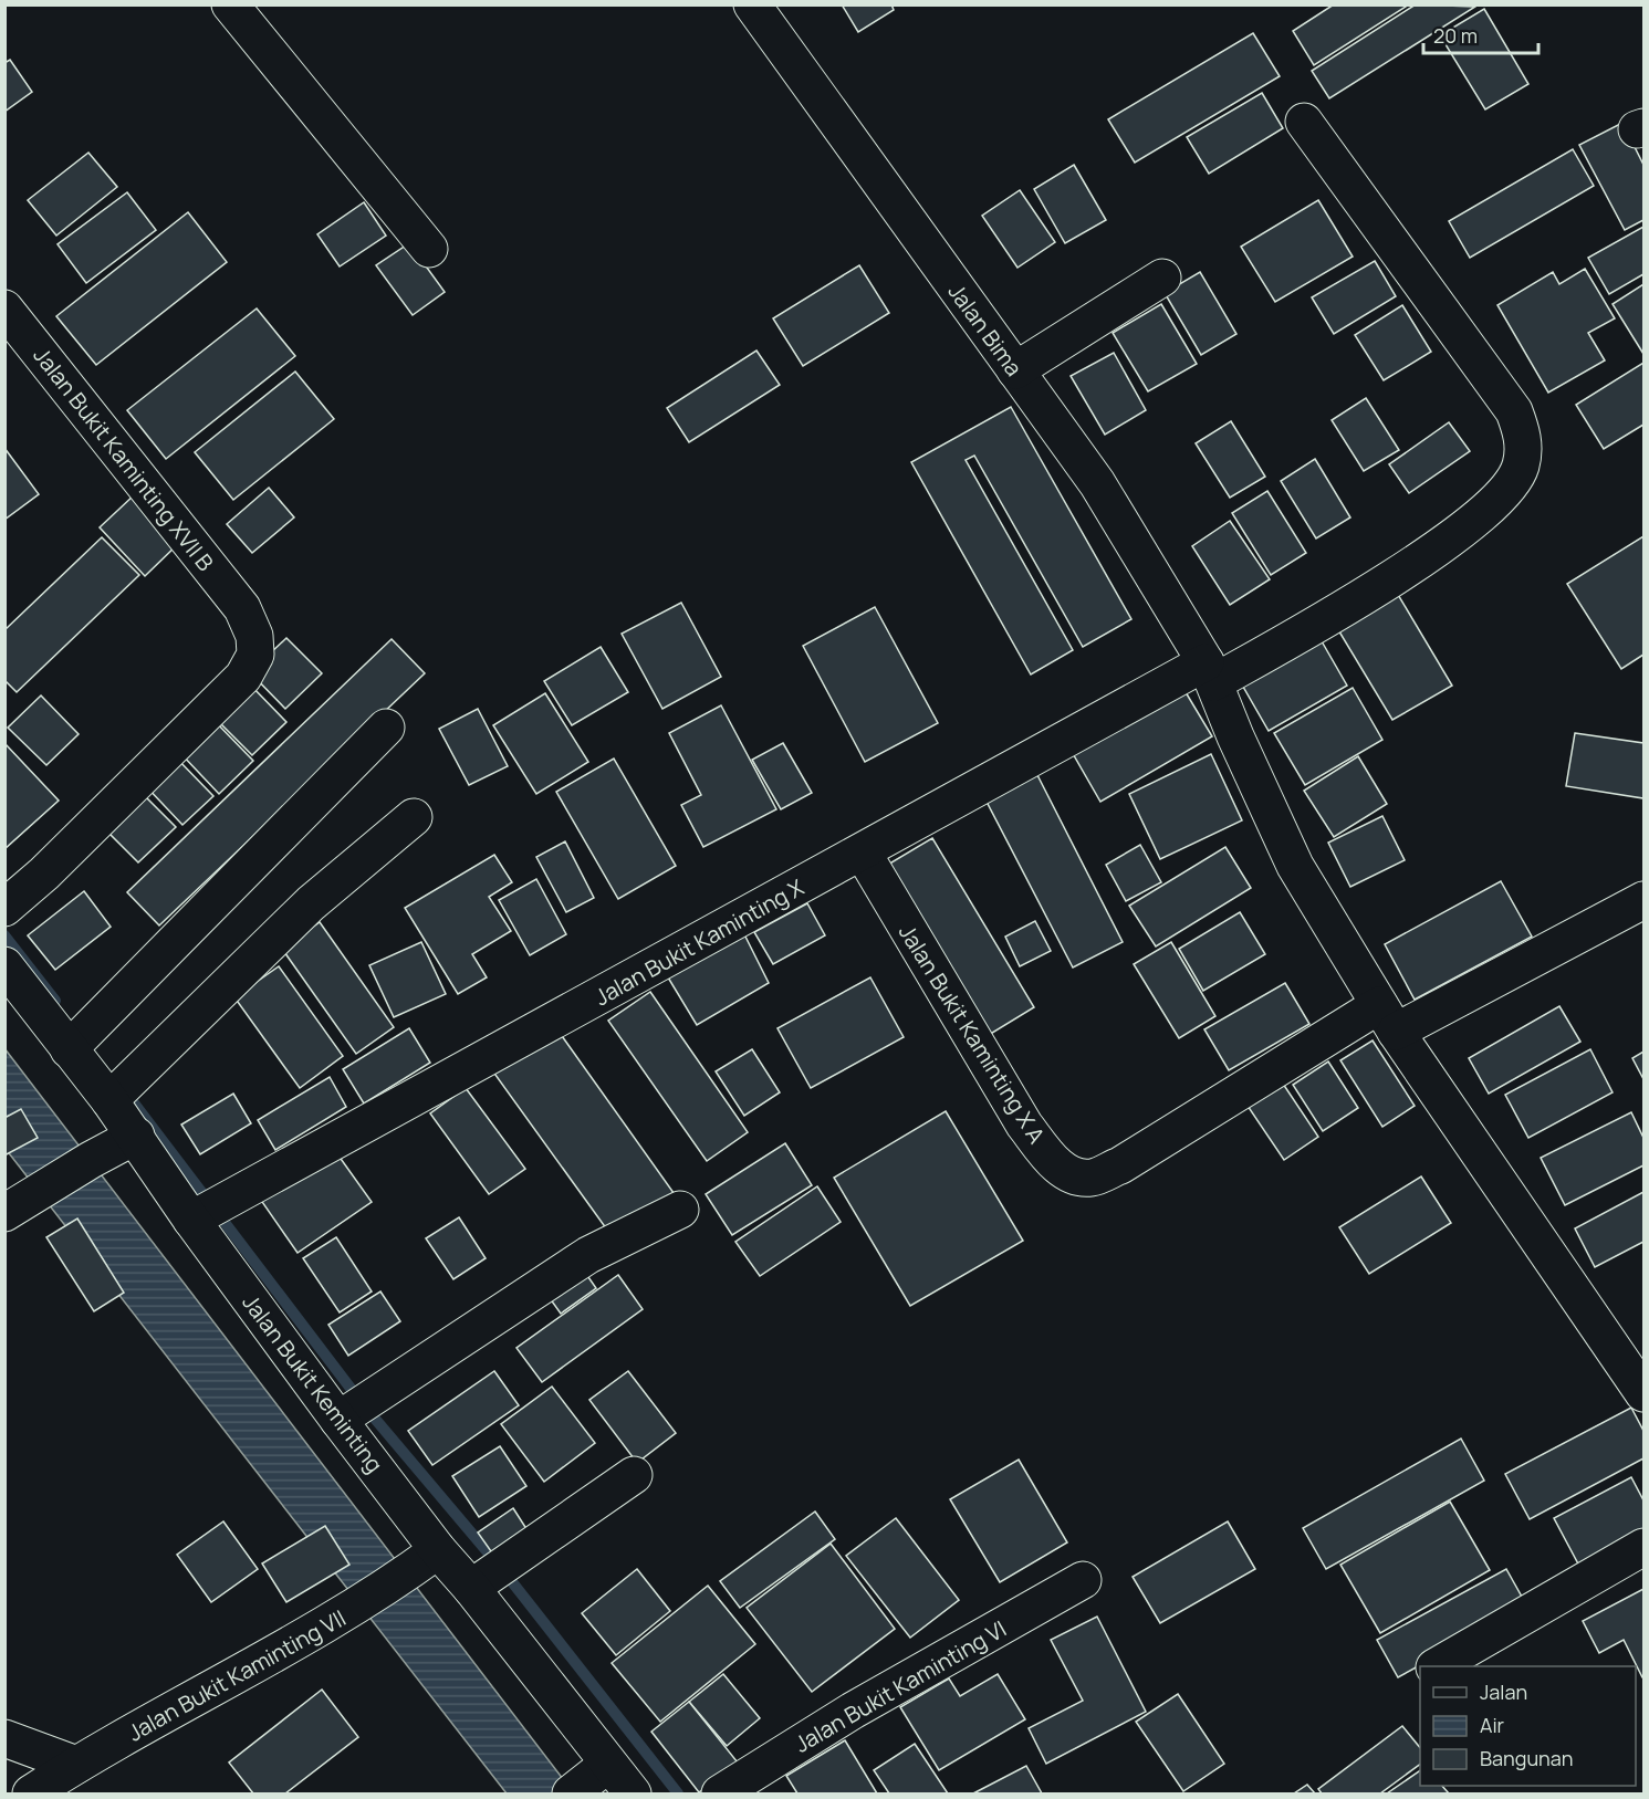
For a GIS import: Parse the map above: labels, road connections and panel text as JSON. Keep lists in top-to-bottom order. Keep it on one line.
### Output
{"streets":{"street":["Jalan Bima","Jalan Bukit Kaminting XVII B","Jalan Bukit Kaminting X","Jalan Bukit Kaminting X A","Jalan Bukit Keminting","Jalan Bukit Kaminting VII","Jalan Bukit Kaminting VI"]},"crossings":[["Jalan Bima","Jalan Bukit Kaminting X"],["Jalan Bima","Jalan Bukit Kaminting X A"],["Jalan Bukit Kaminting X","Jalan Bukit Kaminting X A"],["Jalan Bukit Kaminting X","Jalan Bukit Keminting"],["Jalan Bukit Keminting","Jalan Bukit Kaminting VII"]],"legend":["Jalan","Air","Bangunan"],"scale_bar":"20 m"}
